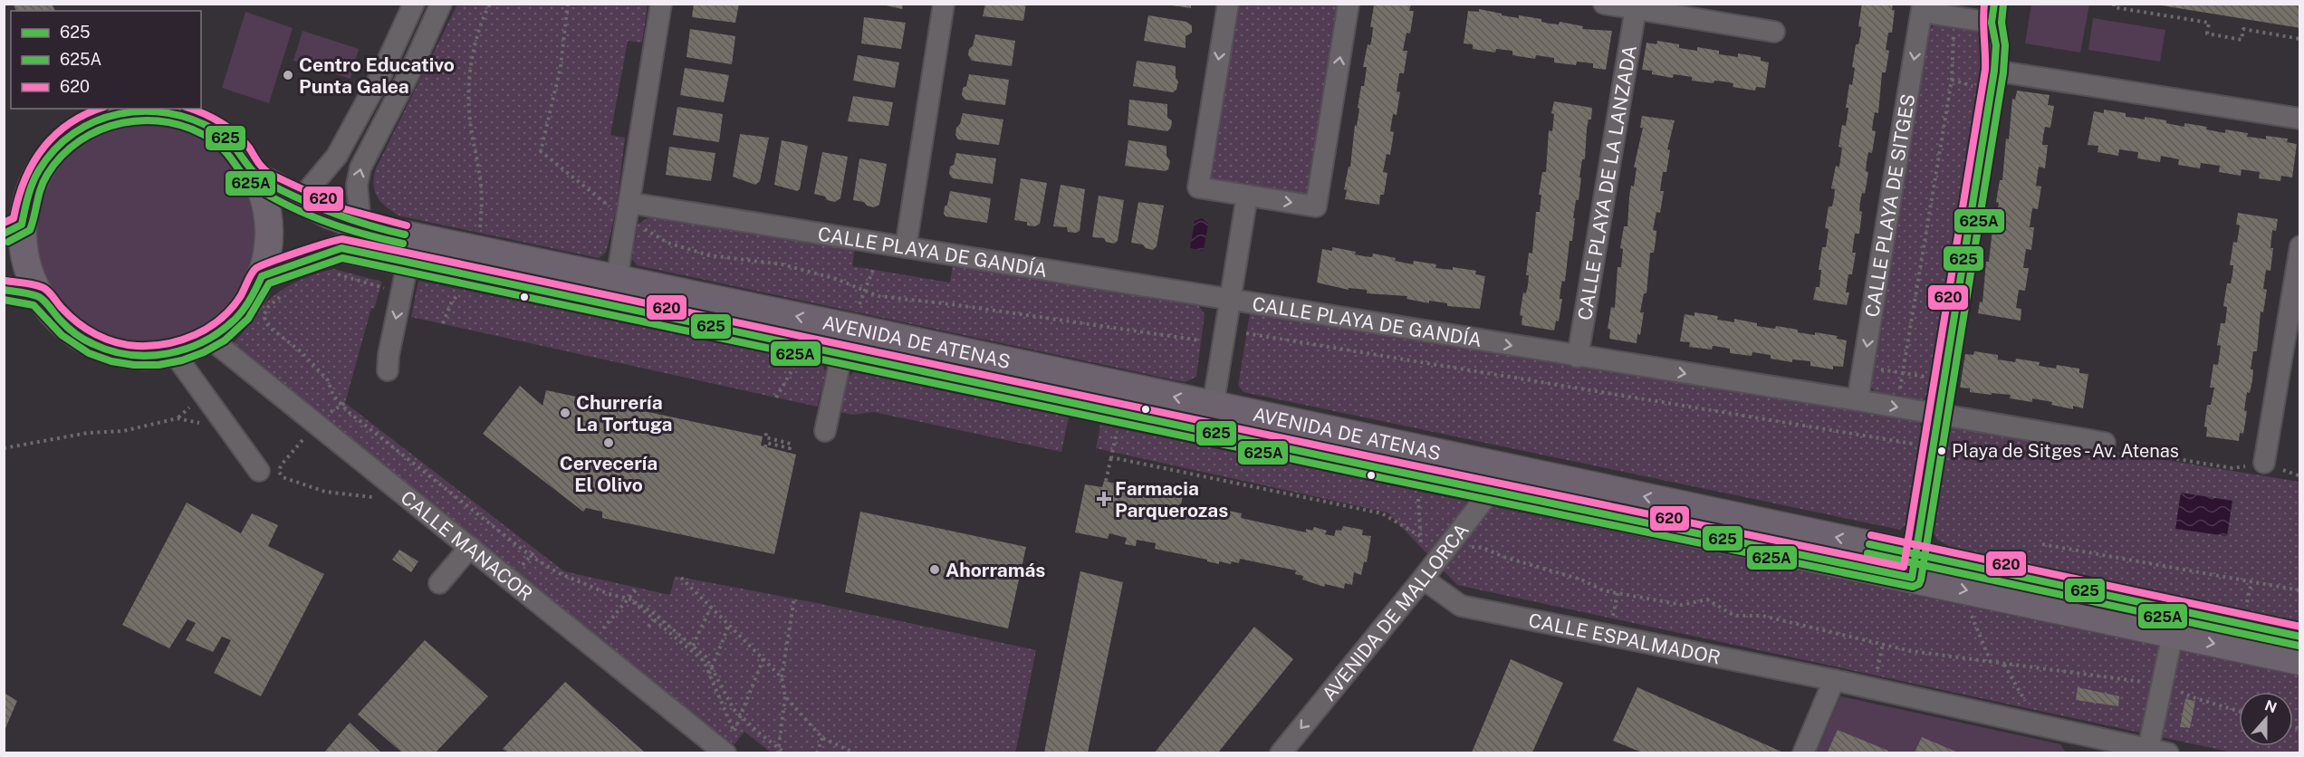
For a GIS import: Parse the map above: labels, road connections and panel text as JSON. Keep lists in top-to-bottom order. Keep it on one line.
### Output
{"streets":{"main road":["AVENIDA DE ATENAS"],"street":["CALLE PLAYA DE LA LANZADA","CALLE PLAYA DE SITGES","CALLE PLAYA DE GANDÍA","CALLE MANACOR","AVENIDA DE MALLORCA","CALLE ESPALMADOR"]},"crossings":[["CALLE PLAYA DE LA LANZADA","CALLE PLAYA DE GANDÍA"],["CALLE PLAYA DE SITGES","CALLE PLAYA DE GANDÍA"],["CALLE PLAYA DE SITGES","AVENIDA DE ATENAS"],["AVENIDA DE ATENAS","AVENIDA DE MALLORCA"],["AVENIDA DE MALLORCA","CALLE ESPALMADOR"]],"one_way":["CALLE PLAYA DE GANDÍA","AVENIDA DE MALLORCA"],"places":{"other":["Centro Educativo Punta Galea","Churrería La Tortuga","Cervecería El Olivo","Playa de Sitges - Av. Atenas","Ahorramás"],"health":["Farmacia Parquerozas"]},"lines":["transit line 625","transit line 620","transit line 625A"],"legend":["625","625A","620"],"north":"top"}
